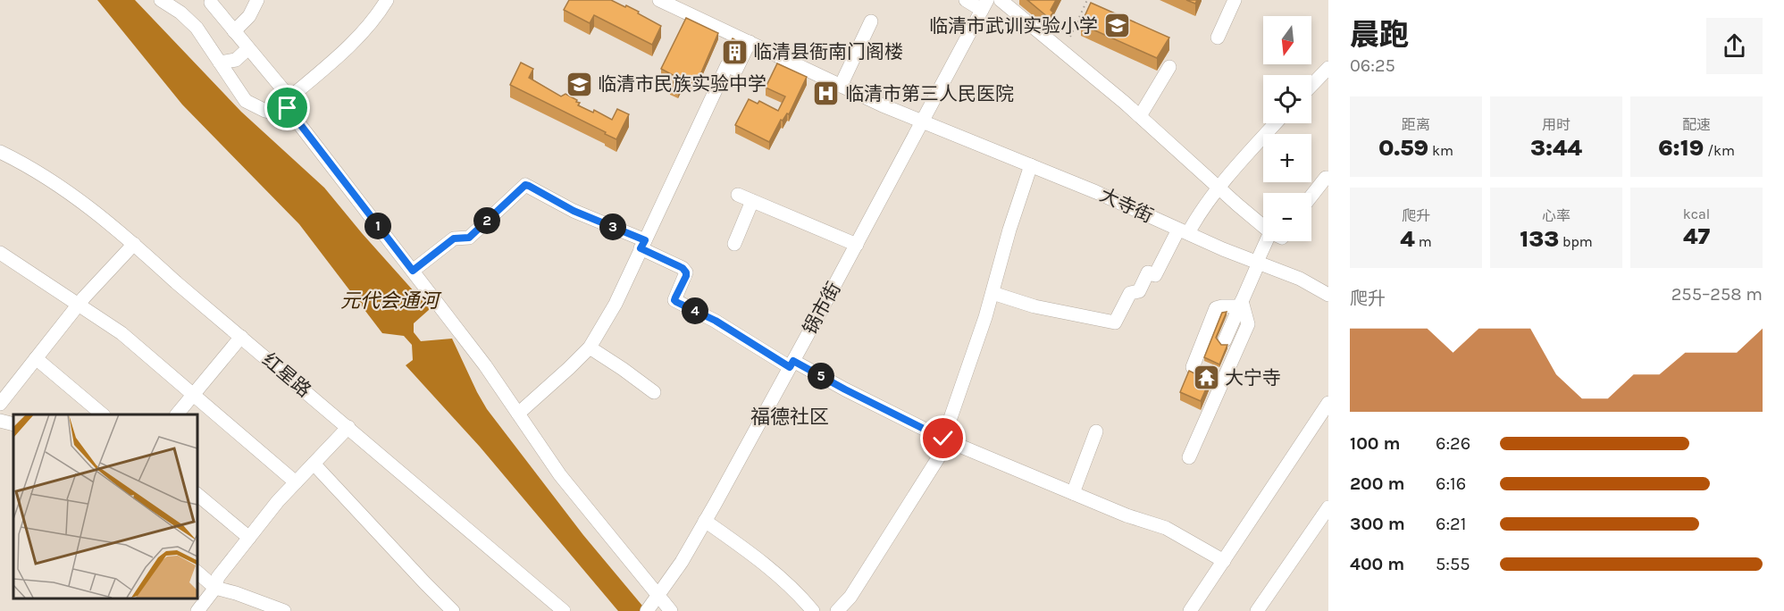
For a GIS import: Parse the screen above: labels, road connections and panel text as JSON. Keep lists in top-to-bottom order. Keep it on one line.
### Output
{"streets":{"street":["大寺街","锅市街","红星路"]},"crossings":[["大寺街","锅市街"]],"districts":["福德社区"],"water":["元代会通河"],"places":{"school or university":["临清市武训实验小学","临清市民族实验中学"],"building":["临清县衙南门阁楼"],"hospital":["临清市第三人民医院"],"temple":["大宁寺"]},"north":"bottom","page":{"heading":["晨跑","06:25"],"map_buttons":["+","−"],"stats":[["距离","0.59 km"],["用时","3:44"],["配速","6:19 /km"],["爬升","4 m"],["心率","133 bpm"],["kcal","47"]],"pins":["2","1","3","4","5"],"chart":["爬升","255–258 m"],"list":[{"name":"100 m","note":"6:26"},{"name":"200 m","note":"6:16"},{"name":"300 m","note":"6:21"},{"name":"400 m","note":"5:55"}]}}
